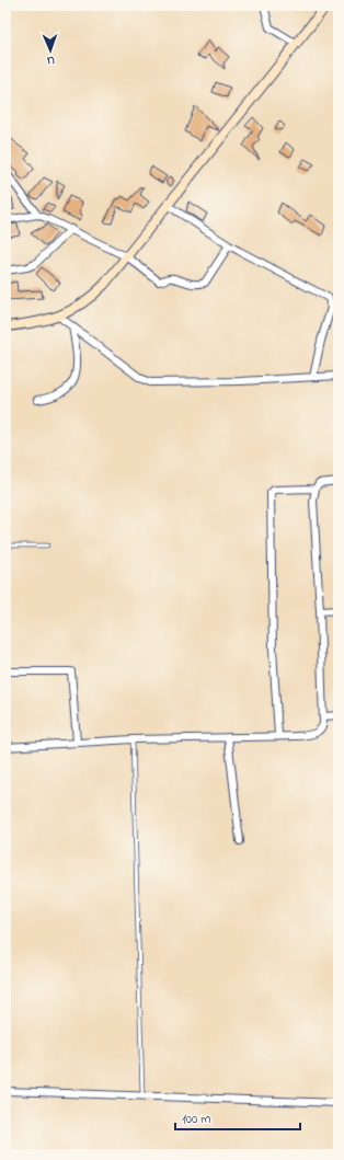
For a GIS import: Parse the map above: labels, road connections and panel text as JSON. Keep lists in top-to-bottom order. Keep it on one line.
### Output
{"scale_bar":"100 m","north":"bottom"}
